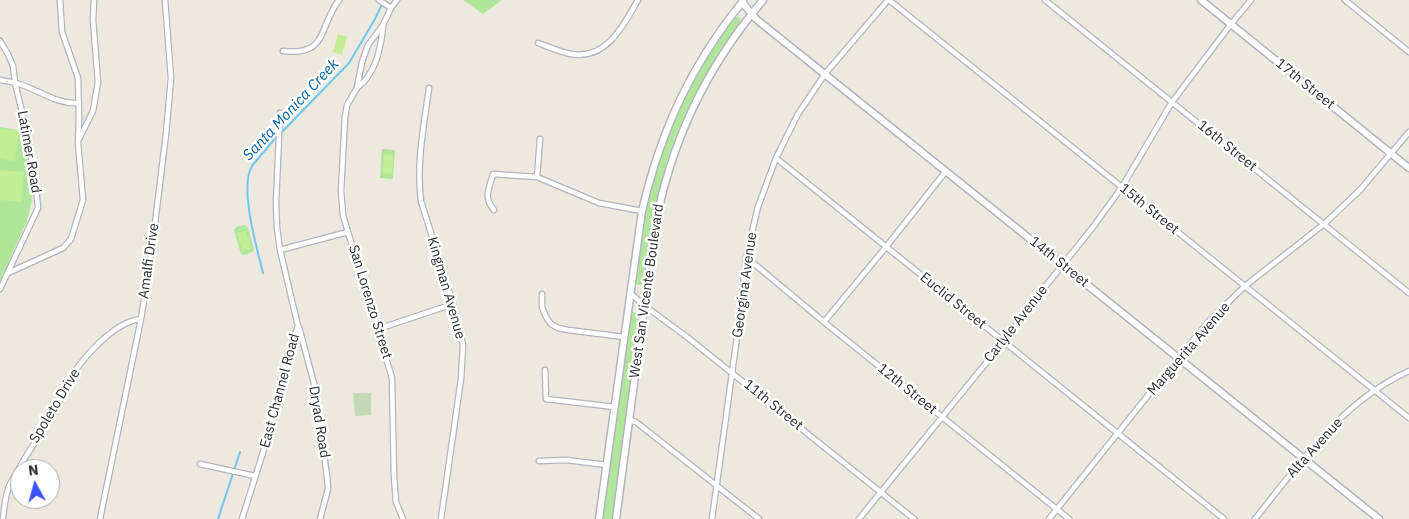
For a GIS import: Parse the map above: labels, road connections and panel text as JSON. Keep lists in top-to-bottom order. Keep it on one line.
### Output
{"streets":{"main road":["17th Street","14th Street","West San Vicente Boulevard"],"street":["16th Street","Latimer Road","15th Street","Amalfi Drive","Georgina Avenue","Kingman Avenue","Euclid Street","San Lorenzo Street","Carlyle Avenue","Marguerita Avenue","12th Street","East Channel Road","11th Street","Spoleto Drive","Dryad Road","Alta Avenue"]},"crossings":[["17th Street","Carlyle Avenue"],["17th Street","Marguerita Avenue"],["16th Street","Carlyle Avenue"],["16th Street","Marguerita Avenue"],["15th Street","Georgina Avenue"],["15th Street","Carlyle Avenue"],["15th Street","Marguerita Avenue"],["15th Street","Alta Avenue"],["Amalfi Drive","Spoleto Drive"],["14th Street","Georgina Avenue"],["14th Street","West San Vicente Boulevard"],["14th Street","Carlyle Avenue"],["14th Street","Marguerita Avenue"],["14th Street","Alta Avenue"],["Georgina Avenue","Euclid Street"],["Georgina Avenue","12th Street"],["Georgina Avenue","11th Street"],["West San Vicente Boulevard","11th Street"],["Euclid Street","Carlyle Avenue"],["Euclid Street","Marguerita Avenue"],["Carlyle Avenue","12th Street"],["Carlyle Avenue","11th Street"],["Marguerita Avenue","12th Street"],["East Channel Road","Dryad Road"]],"water":["Santa Monica Creek"],"north":"top"}
